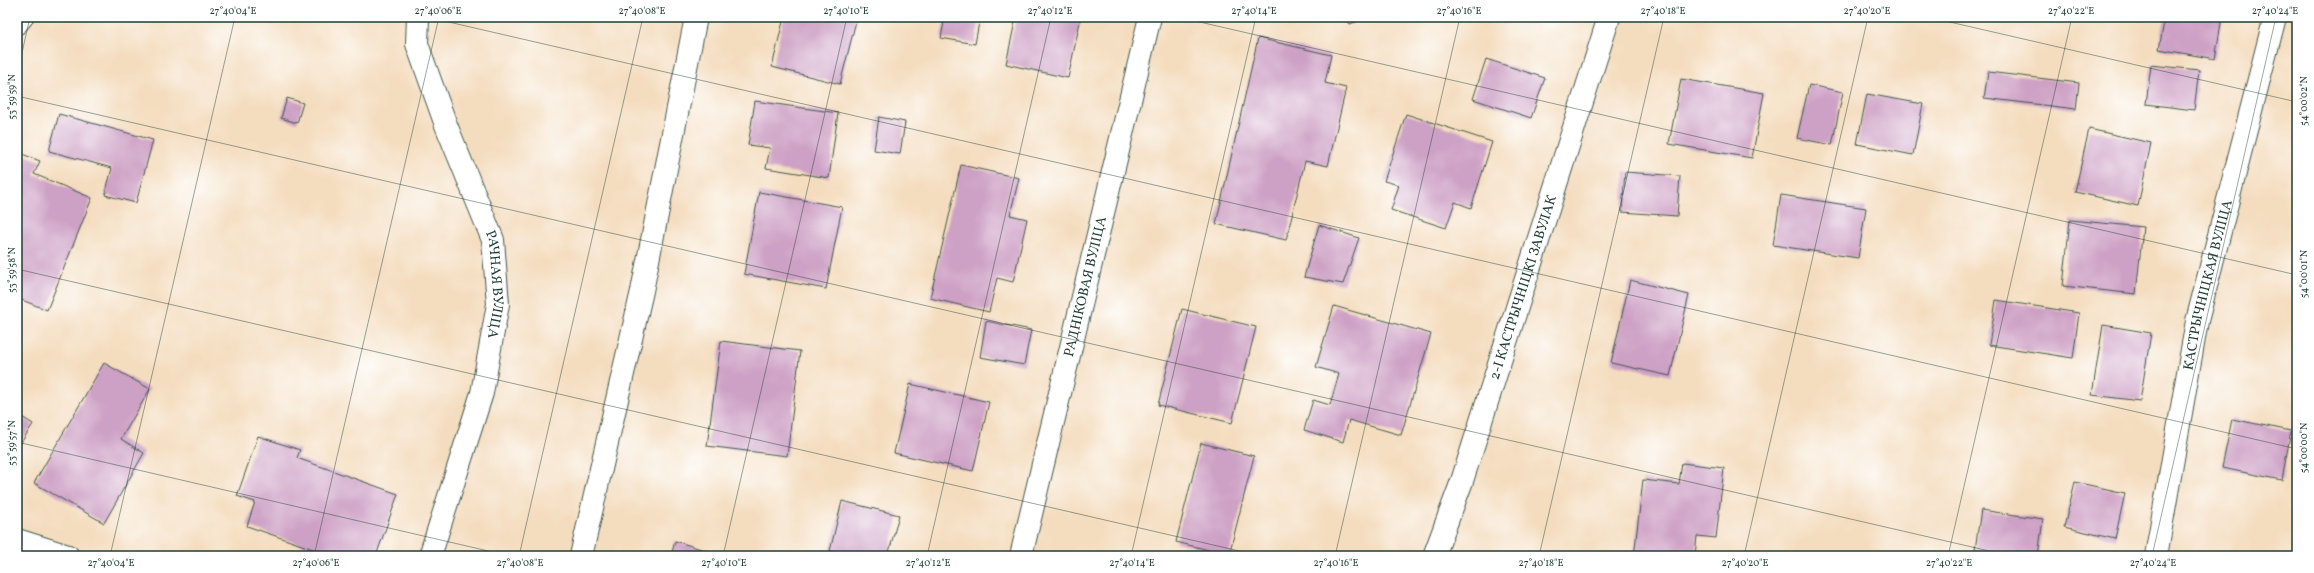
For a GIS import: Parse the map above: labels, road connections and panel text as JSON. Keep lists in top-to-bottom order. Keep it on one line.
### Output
{"streets":{"street":["РАЧНАЯ ВУЛІЦА","КАСТРЫЧНІЦКАЯ ВУЛІЦА","РАДНІКОВАЯ ВУЛІЦА","2-І КАСТРЫЧНІЦКІ ЗАВУЛАК"]},"coordinates":["27°40'04\"E","27°40'06\"E","27°40'08\"E","27°40'10\"E","27°40'12\"E","27°40'14\"E","27°40'16\"E","27°40'18\"E","27°40'20\"E","27°40'22\"E","27°40'24\"E","53°59'59\"N","54°00'02\"N","53°59'58\"N","54°00'01\"N","53°59'57\"N","54°00'00\"N"]}
